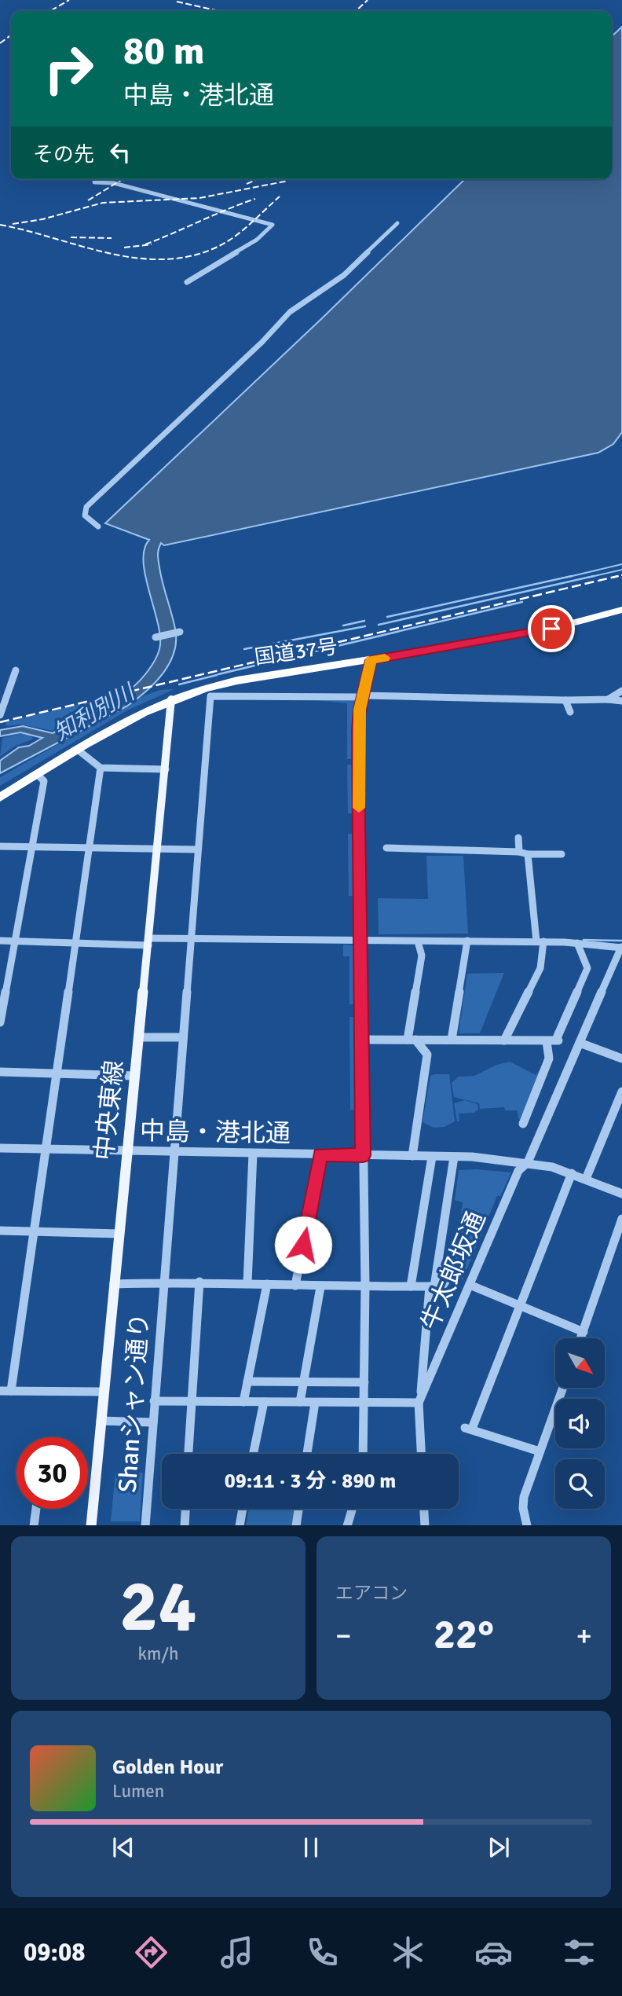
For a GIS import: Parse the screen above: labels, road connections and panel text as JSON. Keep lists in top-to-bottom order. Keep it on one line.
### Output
{"streets":{"highway":["国道37号"],"main road":["中央東線"],"street":["中島・港北通","牛太郎坂通","Shanシャン通り"]},"crossings":[["国道37号","中央東線"],["中央東線","中島・港北通"],["中島・港北通","牛太郎坂通"],["中島・港北通","Shanシャン通り"]],"water":["知利別川"],"north":"bottom right","page":{"turn":["80 m","中島・港北通"],"then":"その先","limit":"30","trip":"09:11 · 3 分 · 890 m","tile":[["24","km/h"],"エアコン"],"heat":["−","22°","+"],"song":["Golden Hour","Lumen"],"tabs":"09:08"}}
